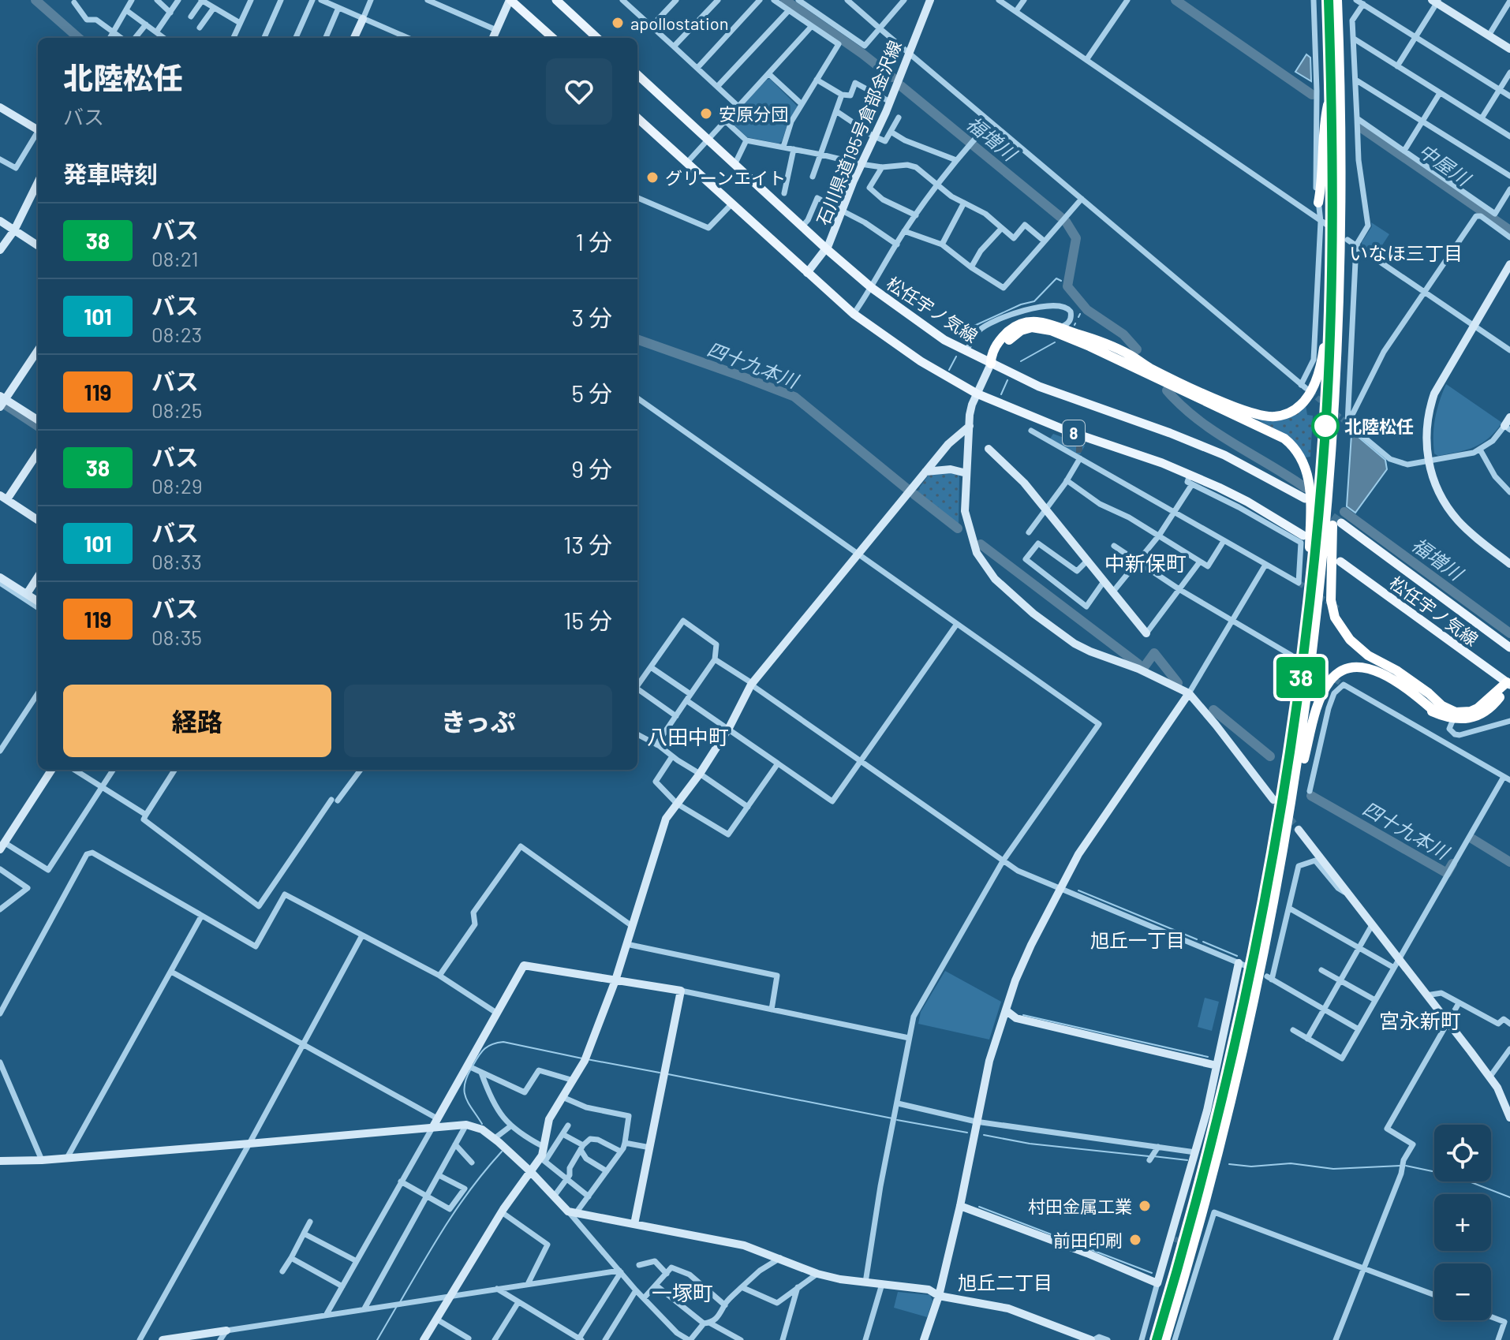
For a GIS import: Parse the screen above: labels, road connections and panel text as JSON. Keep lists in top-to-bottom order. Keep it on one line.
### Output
{"streets":{"main road":["松任宇ノ気線","8"],"street":["石川県道195号倉部金沢線"]},"crossings":[["石川県道195号倉部金沢線","松任宇ノ気線"],["石川県道195号倉部金沢線","8"]],"districts":["いなほ三丁目","中新保町","八田中町","旭丘一丁目","宮永新町","旭丘二丁目","一塚町"],"water":["福増川","中屋川","四十九本川"],"places":["apollostation","安原分団","グリーンエイト","北陸松任","村田金属工業","前田印刷"],"lines":["bus line 38"],"page":{"on_map":"38","heading":[["北陸松任","バス"],"発車時刻"],"list":[{"mark":"38","name":"バス","note":"08:21","value":"1 分"},{"mark":"101","name":"バス","note":"08:23","value":"3 分"},{"mark":"119","name":"バス","note":"08:25","value":"5 分"},{"mark":"38","name":"バス","note":"08:29","value":"9 分"},{"mark":"101","name":"バス","note":"08:33","value":"13 分"},{"mark":"119","name":"バス","note":"08:35","value":"15 分"}],"buttons":["経路","きっぷ"],"map_buttons":["+","−"]}}
